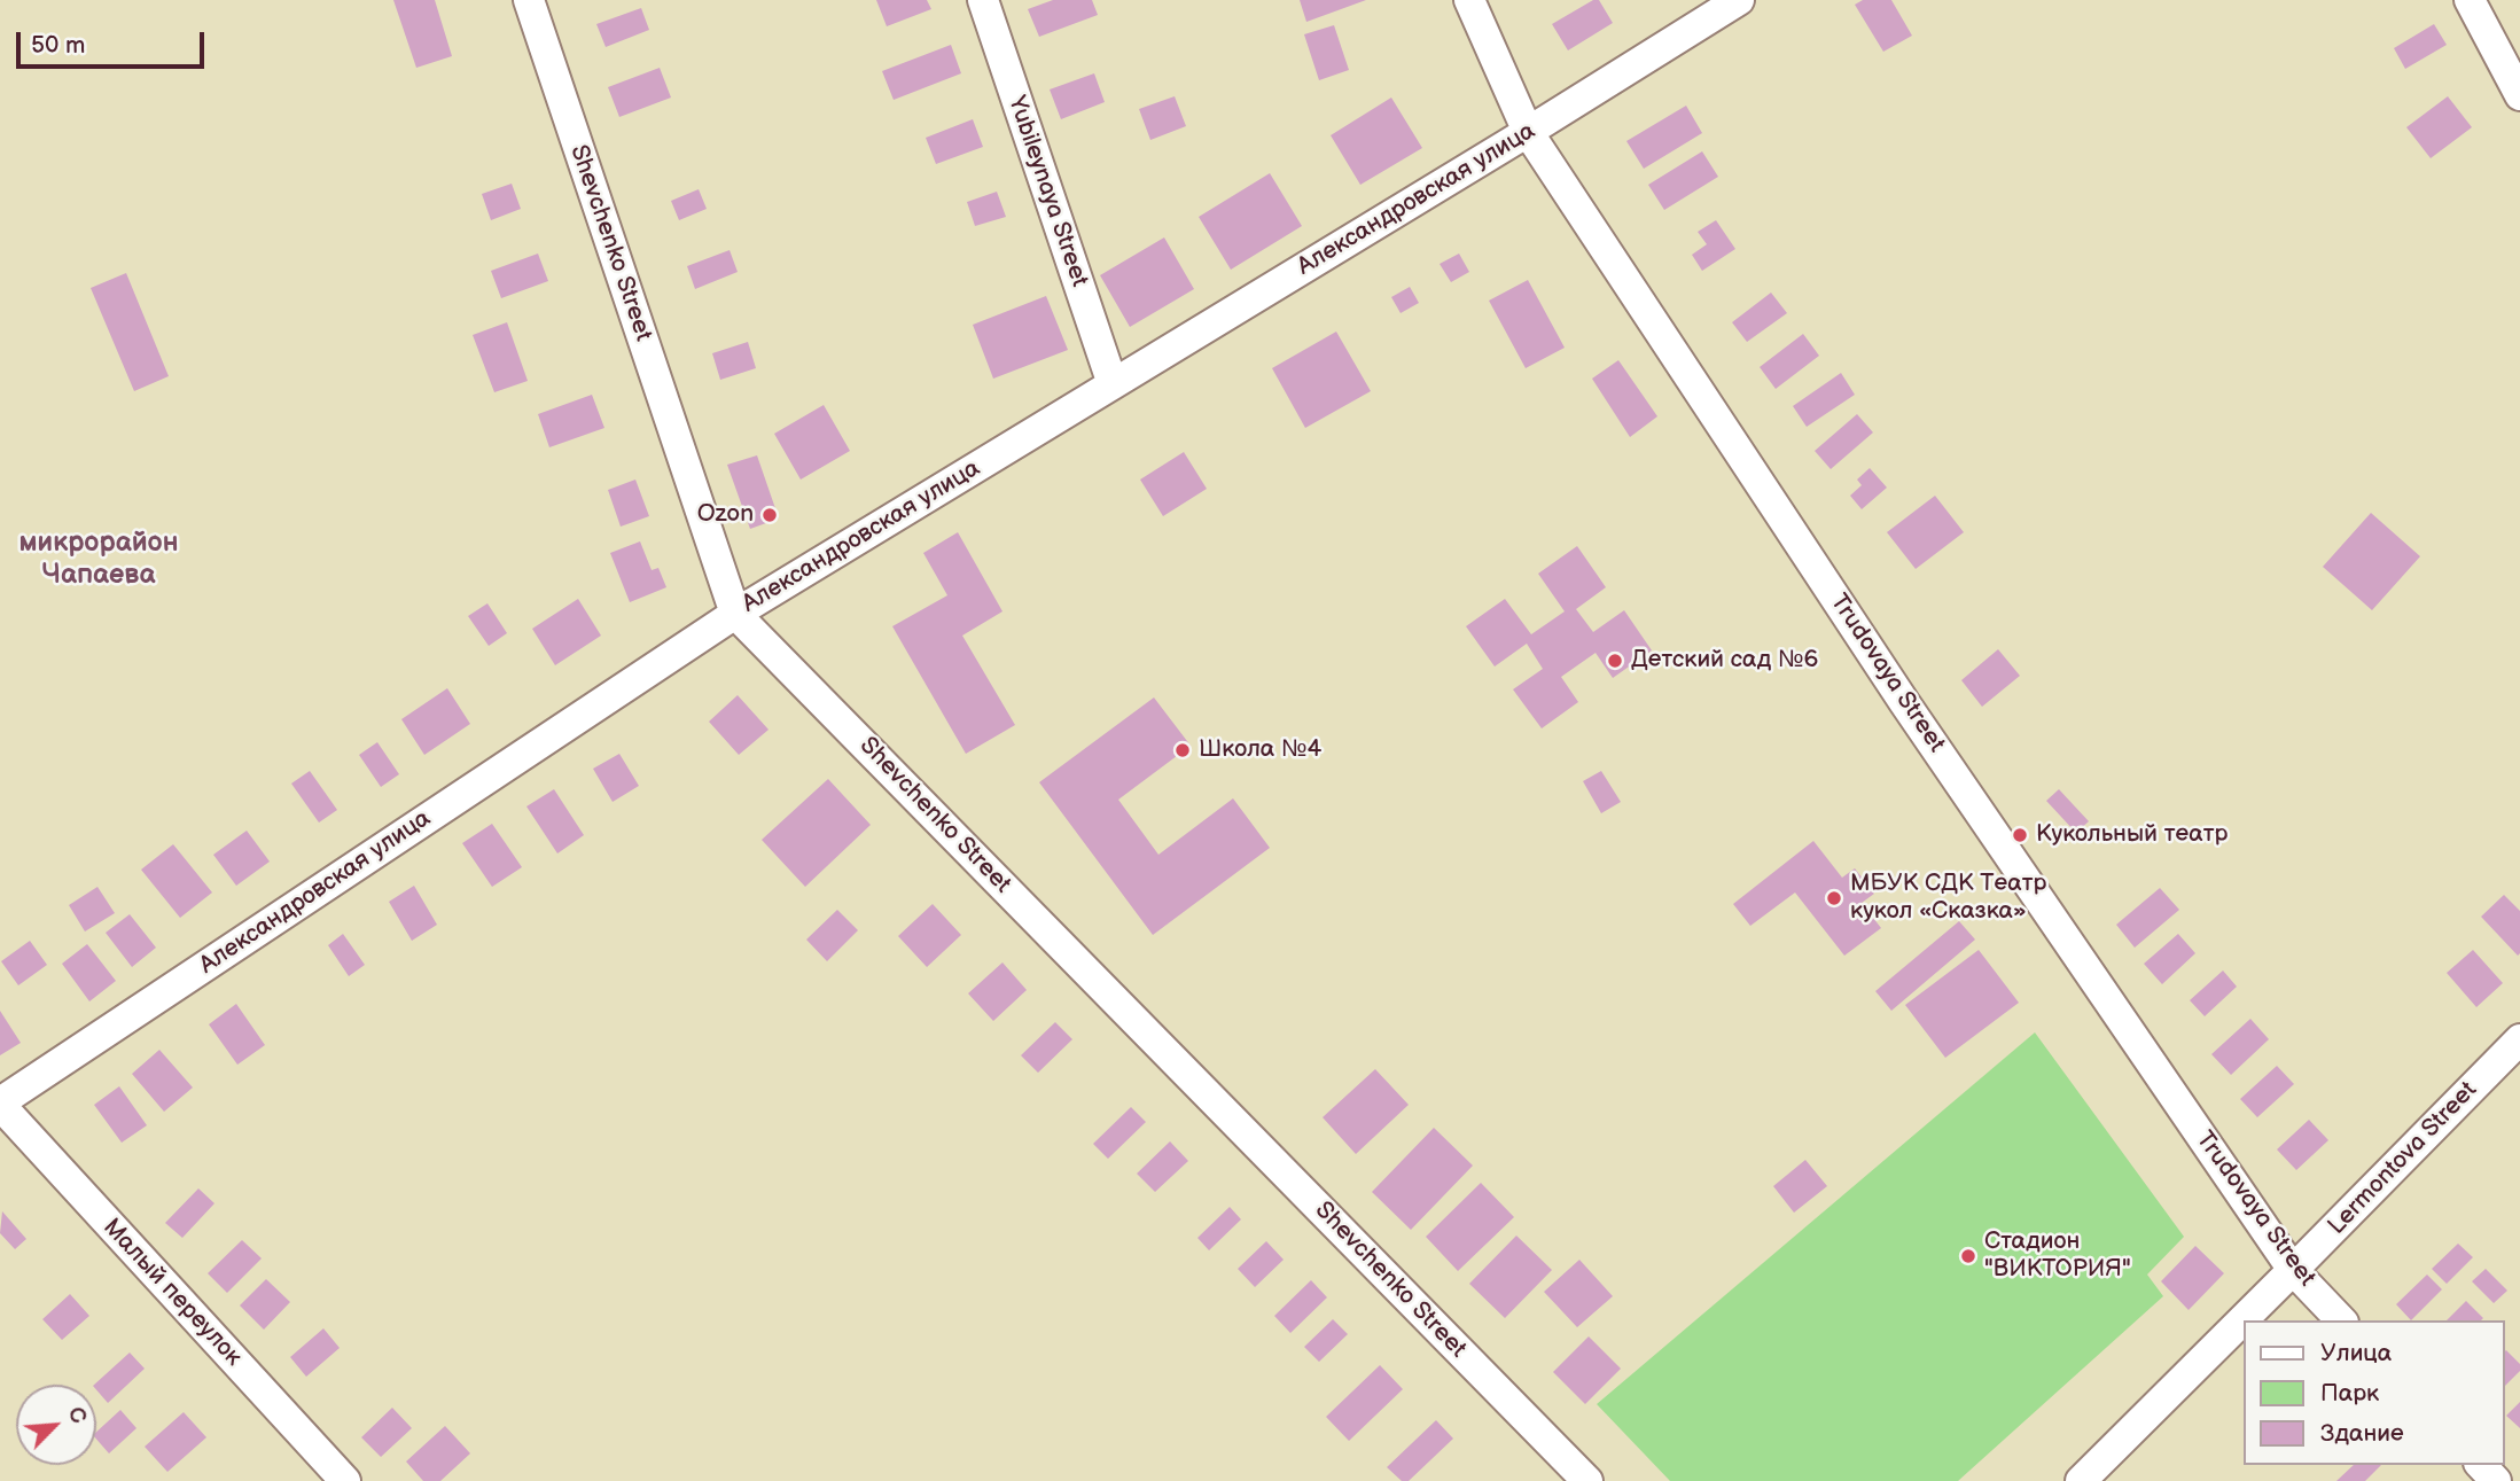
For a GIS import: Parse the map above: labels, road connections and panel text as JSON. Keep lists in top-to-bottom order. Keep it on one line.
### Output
{"streets":{"street":["Yubileynaya Street","Александровская улица","Shevchenko Street","Trudovaya Street","Lermontova Street","Малый переулок"]},"crossings":[["Yubileynaya Street","Александровская улица"],["Александровская улица","Shevchenko Street"],["Александровская улица","Trudovaya Street"],["Александровская улица","Малый переулок"],["Trudovaya Street","Lermontova Street"]],"districts":["микрорайон Чапаева"],"places":["Ozon","Детский сад №6","Школа №4","Кукольный театр","МБУК СДК Театр кукол «Сказка»","Стадион \"ВИКТОРИЯ\""],"legend":["Улица","Парк","Здание"],"scale_bar":"50 m","north":"top right"}
